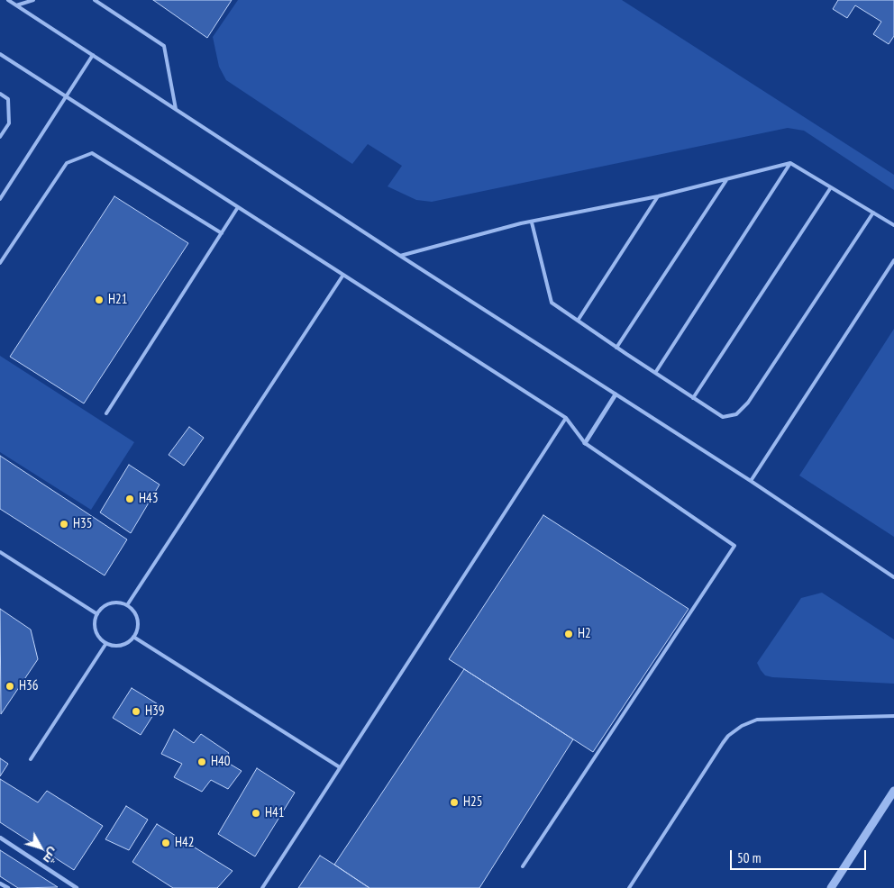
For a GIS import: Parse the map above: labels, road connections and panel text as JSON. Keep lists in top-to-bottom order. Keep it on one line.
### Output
{"places":["H21","H43","H35","H2","H36","H39","H40","H25","H41","H42"],"scale_bar":"50 m","north":"bottom right"}
